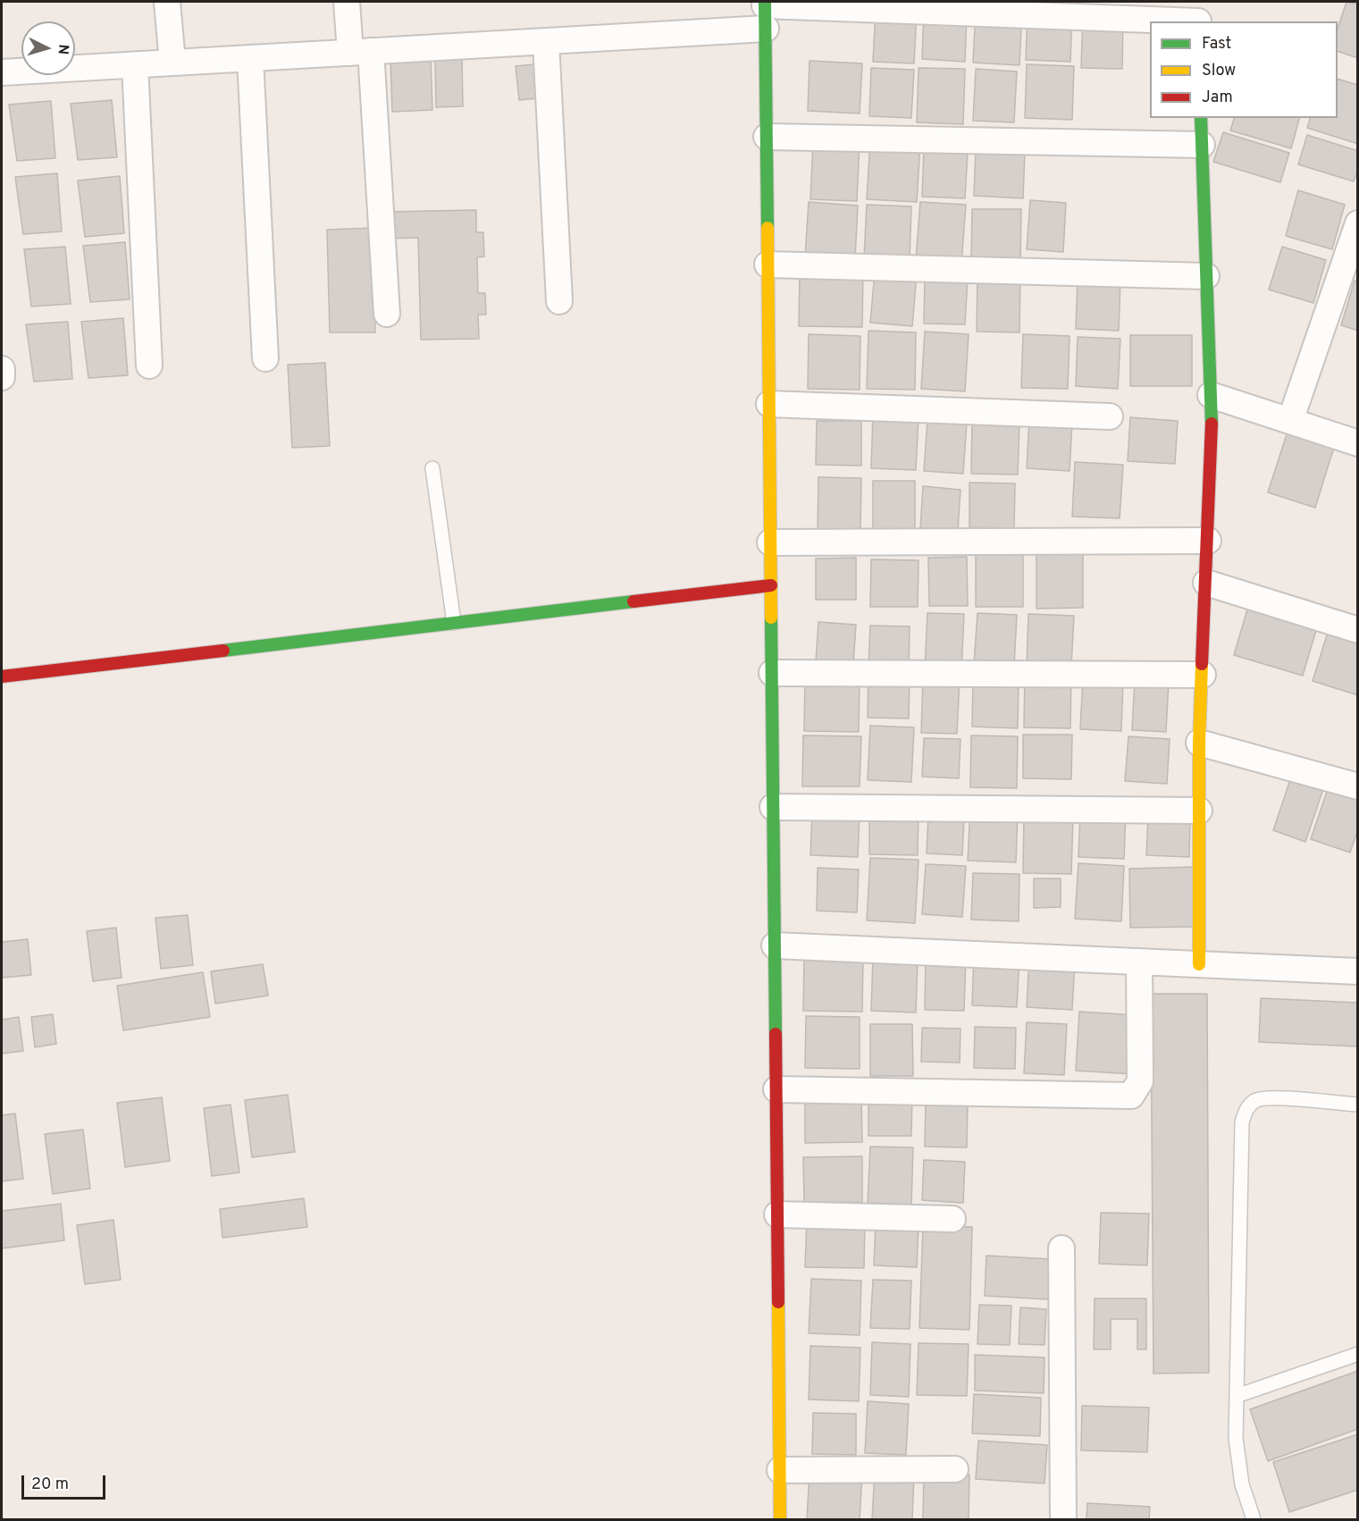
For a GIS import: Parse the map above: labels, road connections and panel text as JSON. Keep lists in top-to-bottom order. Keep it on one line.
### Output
{"legend":["Fast","Slow","Jam"],"scale_bar":"20 m","north":"right"}
